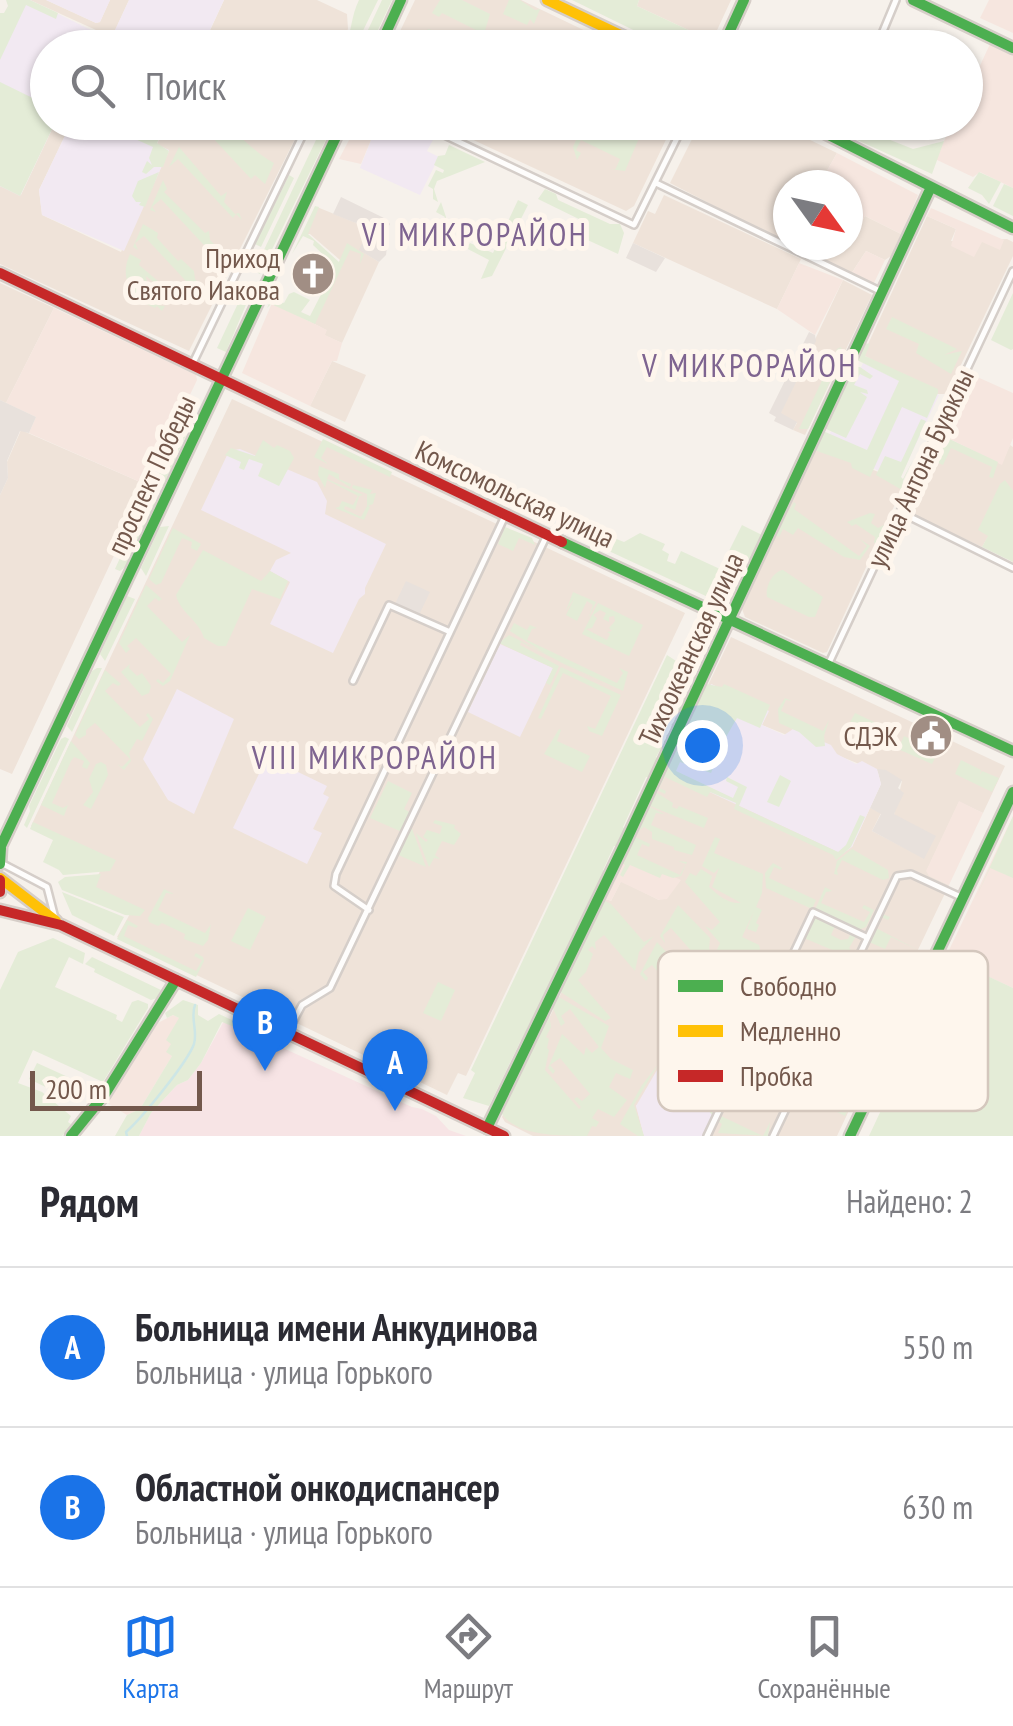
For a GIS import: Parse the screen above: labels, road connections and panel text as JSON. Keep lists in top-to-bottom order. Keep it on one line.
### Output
{"streets":{"main road":["проспект Победы","Комсомольская улица","Тихоокеанская улица"],"street":["улица Антона Буюклы"]},"crossings":[["улица Антона Буюклы","Комсомольская улица"],["проспект Победы","Комсомольская улица"],["Комсомольская улица","Тихоокеанская улица"]],"districts":["VI МИКРОРАЙОН","V МИКРОРАЙОН","VIII МИКРОРАЙОН"],"places":{"church":["Приход Святого Иакова"],"public building":["СДЭК"]},"legend":["Свободно","Медленно","Пробка"],"scale_bar":"200 m","north":"bottom right","page":{"search":"Поиск","pins":["B","A"],"scale":"200 m","heading":["Рядом","Найдено: 2"],"list":[{"mark":"A","name":"Больница имени Анкудинова","note":"Больница · улица Горького","value":"550 m"},{"mark":"B","name":"Областной онкодиспансер","note":"Больница · улица Горького","value":"630 m"}],"nav":["Карта","Маршрут","Сохранённые"]}}
